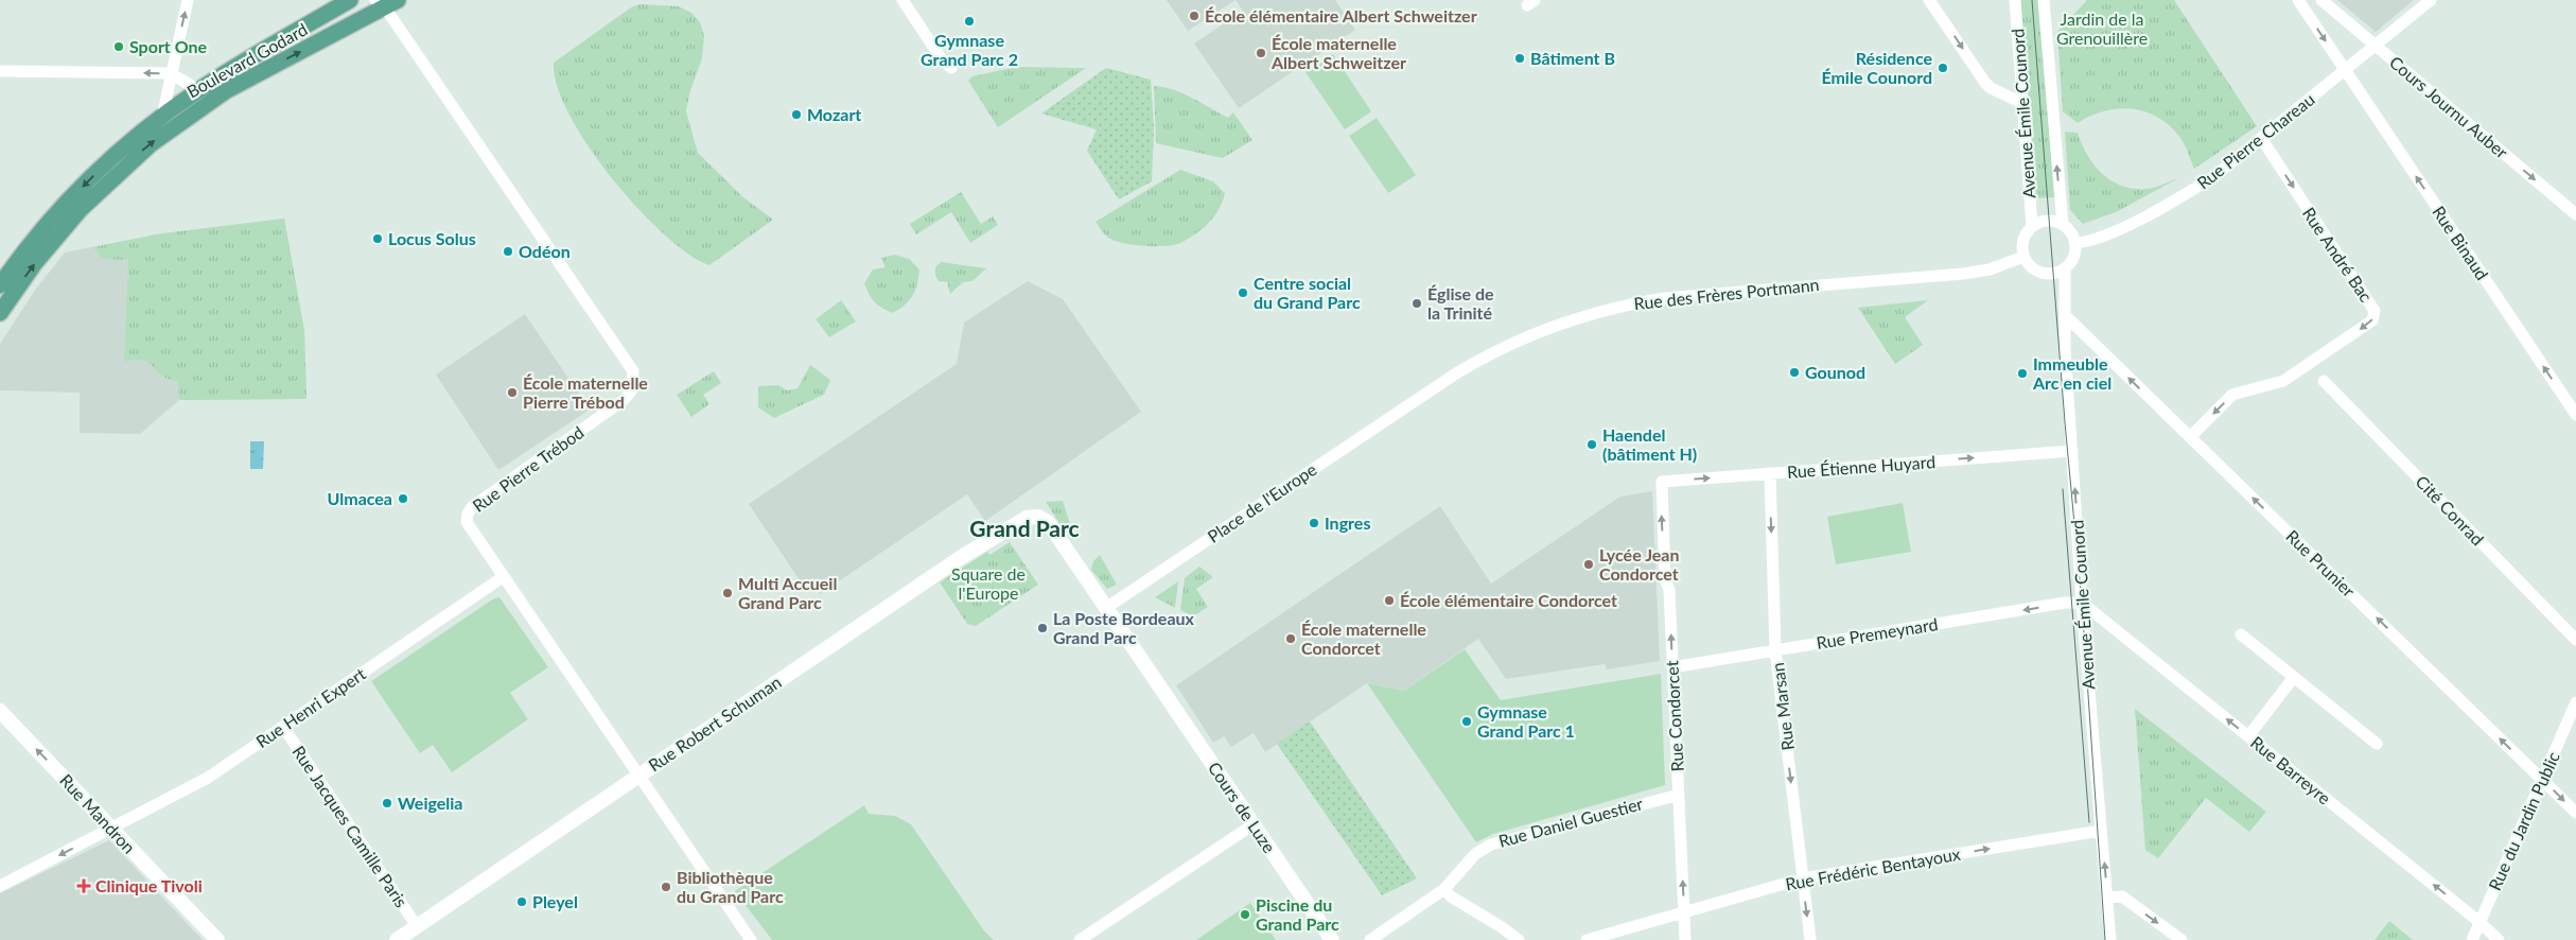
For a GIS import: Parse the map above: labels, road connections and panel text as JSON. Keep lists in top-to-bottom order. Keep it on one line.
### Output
{"streets":{"main road":["Boulevard Godard"],"street":["Cours Journu Auber","Avenue Émile Counord","Rue Pierre Chareau","Rue Binaud","Rue André Bac","Rue des Frères Portmann","Rue Étienne Huyard","Rue Pierre Trébod","Place de l'Europe","Cité Conrad","Rue Prunier","Rue Premeynard","Rue Marsan","Rue Henri Expert","Rue Condorcet","Rue Robert Schuman","Rue Barreyre","Cours de Luze","Rue Mandron","Rue du Jardin Public","Rue Daniel Guestier","Rue Jacques Camille Paris","Rue Frédéric Bentayoux"]},"crossings":[["Boulevard Godard","Rue Pierre Trébod"],["Avenue Émile Counord","Rue Pierre Chareau"],["Avenue Émile Counord","Rue des Frères Portmann"],["Avenue Émile Counord","Rue Étienne Huyard"],["Avenue Émile Counord","Rue Prunier"],["Avenue Émile Counord","Rue Premeynard"],["Avenue Émile Counord","Rue Barreyre"],["Avenue Émile Counord","Rue Frédéric Bentayoux"],["Rue Pierre Chareau","Rue Binaud"],["Rue Pierre Chareau","Rue André Bac"],["Rue Pierre Chareau","Rue des Frères Portmann"],["Rue André Bac","Rue Prunier"],["Rue des Frères Portmann","Place de l'Europe"],["Rue Étienne Huyard","Rue Marsan"],["Rue Étienne Huyard","Rue Condorcet"],["Rue Pierre Trébod","Rue Henri Expert"],["Rue Pierre Trébod","Rue Robert Schuman"],["Place de l'Europe","Rue Robert Schuman"],["Place de l'Europe","Cours de Luze"],["Rue Prunier","Rue du Jardin Public"],["Rue Premeynard","Rue Marsan"],["Rue Premeynard","Rue Condorcet"],["Rue Premeynard","Rue Barreyre"],["Rue Marsan","Rue Frédéric Bentayoux"],["Rue Henri Expert","Rue Mandron"],["Rue Henri Expert","Rue Jacques Camille Paris"],["Rue Condorcet","Rue Daniel Guestier"],["Rue Condorcet","Rue Frédéric Bentayoux"],["Rue Robert Schuman","Cours de Luze"],["Rue Robert Schuman","Rue Jacques Camille Paris"],["Rue Barreyre","Rue du Jardin Public"]],"one_way":["Cours Journu Auber","Rue Étienne Huyard","Rue Prunier","Rue Premeynard","Rue Marsan","Rue Condorcet","Rue Mandron","Rue Frédéric Bentayoux"],"districts":["Grand Parc"],"parks":["Jardin de la Grenouillère","Square de l'Europe"],"places":{"other":["École élémentaire Albert Schweitzer","Gymnase Grand Parc 2","Sport One","École maternelle Albert Schweitzer","Bâtiment B","Résidence Émile Counord","Mozart","Locus Solus","Odéon","Centre social du Grand Parc","Église de la Trinité","Gounod","Immeuble Arc en ciel","École maternelle Pierre Trébod","Haendel (bâtiment H)","Ulmacea","Ingres","Lycée Jean Condorcet","Multi Accueil Grand Parc","École élémentaire Condorcet","La Poste Bordeaux Grand Parc","École maternelle Condorcet","Gymnase Grand Parc 1","Weigelia","Bibliothèque du Grand Parc","Pleyel","Piscine du Grand Parc"],"health":["Clinique Tivoli"]}}
